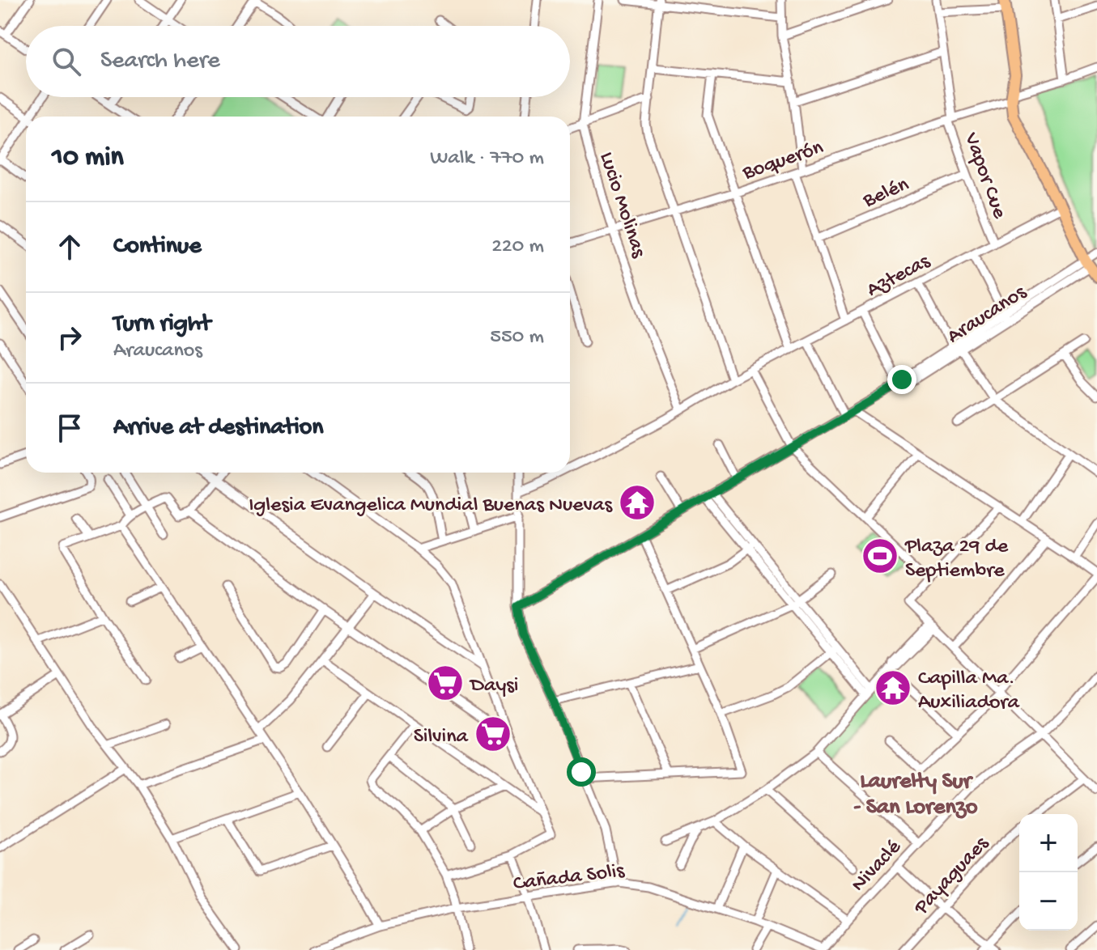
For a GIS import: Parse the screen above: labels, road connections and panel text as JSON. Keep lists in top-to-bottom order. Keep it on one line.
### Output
{"streets":{"street":["Boquerón","Vapor Cue","Belén","Lucio Molinas","Aztecas","Araucanos","Nivaclé","Payaguaes","Cañada Solis"]},"crossings":[["Boquerón","Vapor Cue"],["Boquerón","Lucio Molinas"],["Vapor Cue","Belén"],["Vapor Cue","Aztecas"],["Lucio Molinas","Aztecas"],["Nivaclé","Cañada Solis"]],"districts":["Laurelty Sur - San Lorenzo"],"places":{"temple":["Iglesia Evangelica Mundial Buenas Nuevas","Capilla Ma. Auxiliadora"],"sports":["Plaza 29 de Septiembre"],"supermarket":["Daysi","Silvina"]},"page":{"search":"Search here","heading":["10 min","Walk · 770 m"],"list":[["Continue","220 m"],["Turn right","Araucanos","550 m"],"Arrive at destination"],"map_buttons":["+","−"]}}
